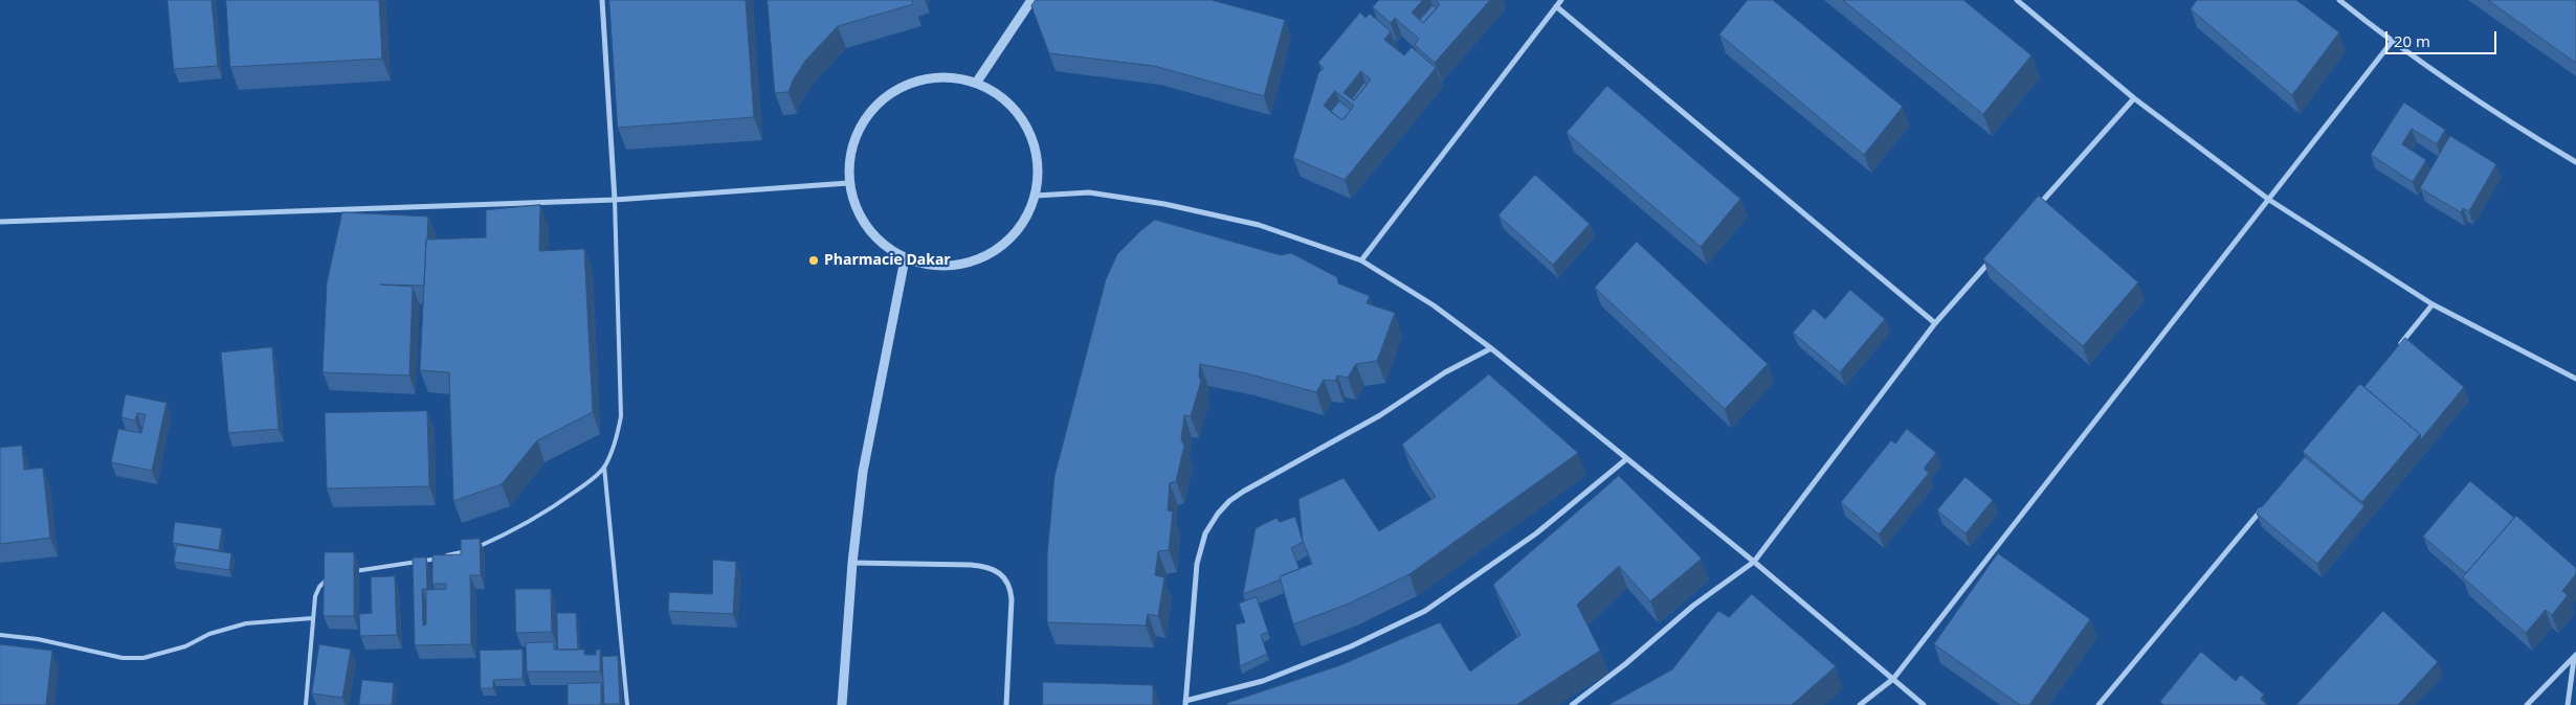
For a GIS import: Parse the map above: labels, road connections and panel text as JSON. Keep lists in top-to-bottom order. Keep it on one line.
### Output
{"places":["Pharmacie Dakar"],"scale_bar":"20 m"}
